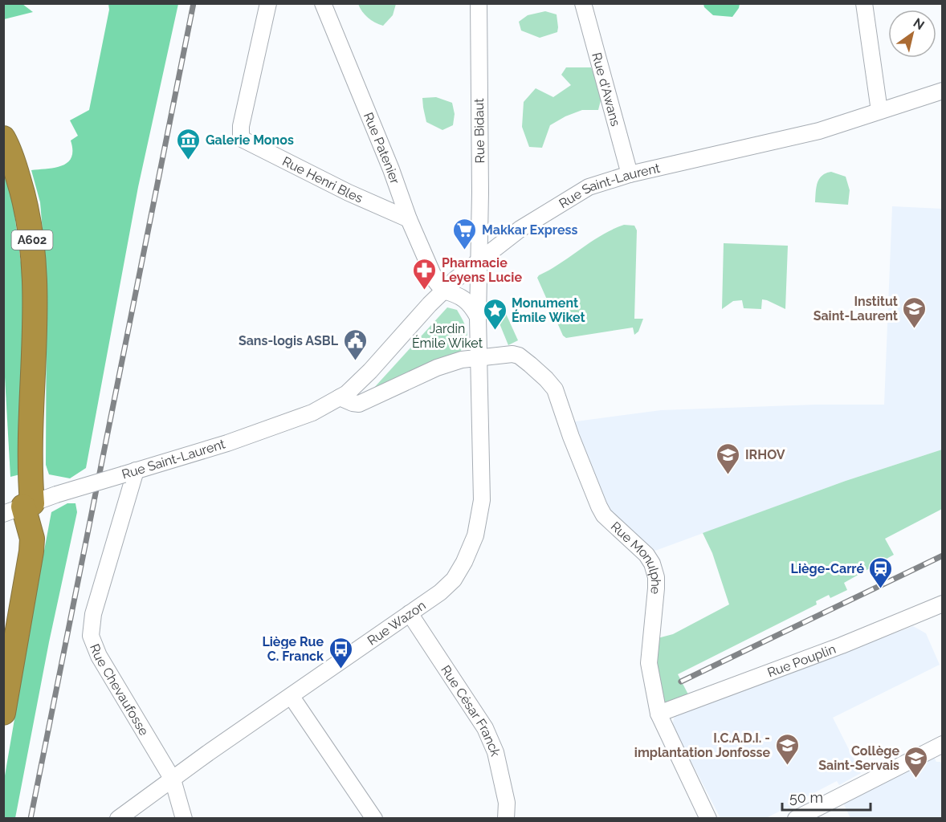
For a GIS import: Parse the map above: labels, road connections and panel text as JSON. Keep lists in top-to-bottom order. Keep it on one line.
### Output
{"streets":{"highway":["A602"],"street":["Rue d'Awans","Rue Bidaut","Rue Patenier","Rue Henri Bles","Rue Saint-Laurent","Rue Monulphe","Rue Wazon","Rue Pouplin","Rue Chevaufosse","Rue César Franck"]},"crossings":[["Rue d'Awans","Rue Saint-Laurent"],["Rue Bidaut","Rue Saint-Laurent"],["Rue Bidaut","Rue Wazon"],["Rue Patenier","Rue Henri Bles"],["Rue Patenier","Rue Saint-Laurent"],["Rue Saint-Laurent","A602"],["Rue Saint-Laurent","Rue Wazon"],["Rue Saint-Laurent","Rue Chevaufosse"],["Rue Monulphe","Rue Wazon"],["Rue Monulphe","Rue Pouplin"],["Rue Wazon","Rue Chevaufosse"],["Rue Wazon","Rue César Franck"]],"parks":["Jardin Émile Wiket"],"places":{"museum":["Galerie Monos"],"supermarket":["Makkar Express"],"pharmacy":["Pharmacie Leyens Lucie"],"school or university":["Institut Saint-Laurent","IRHOV","I.C.A.D.I. - implantation Jonfosse","Collège Saint-Servais"],"place":["Monument Émile Wiket"],"public building":["Sans-logis ASBL"],"station":["Liège-Carré"],"bus stop":["Liège Rue C. Franck"]},"scale_bar":"50 m","north":"top right"}
